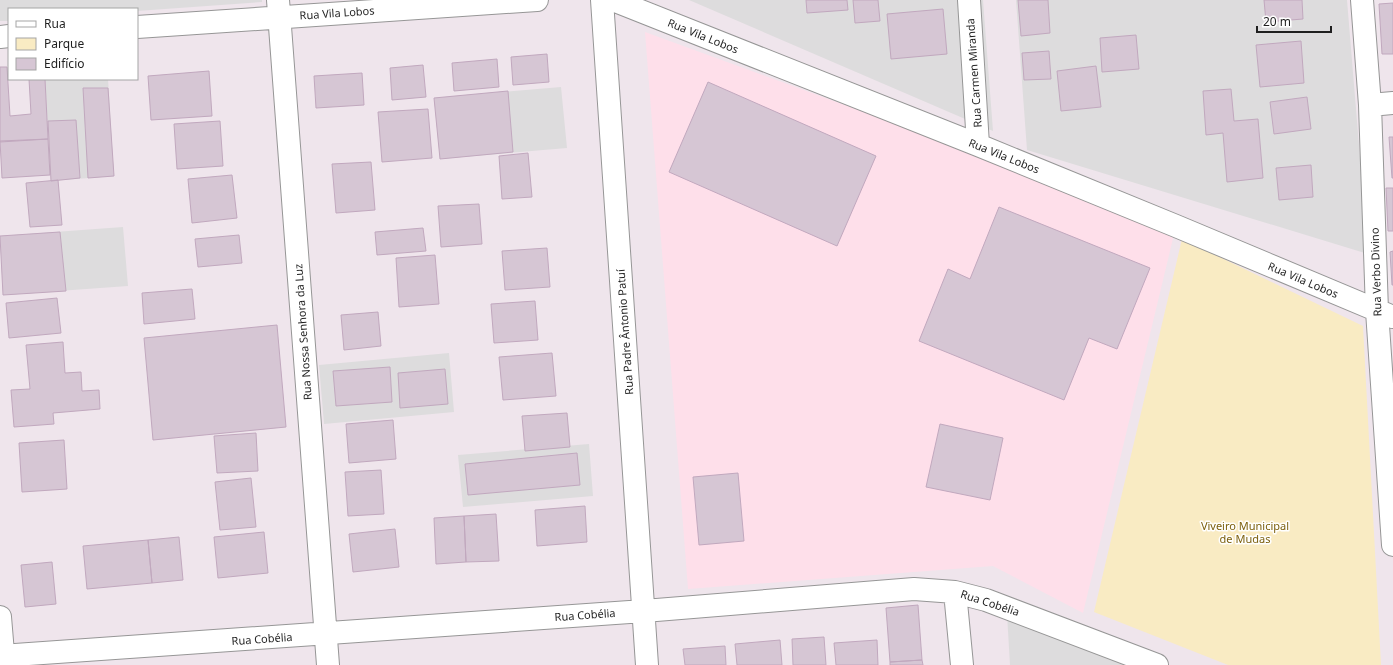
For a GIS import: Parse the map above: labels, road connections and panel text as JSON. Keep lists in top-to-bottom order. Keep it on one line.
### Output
{"streets":{"street":["Rua Vila Lobos","Rua Carmen Miranda","Rua Verbo Divino","Rua Nossa Senhora da Luz","Rua Padre Ântonio Patuí","Rua Cobélia"]},"crossings":[["Rua Vila Lobos","Rua Carmen Miranda"],["Rua Vila Lobos","Rua Verbo Divino"],["Rua Vila Lobos","Rua Nossa Senhora da Luz"],["Rua Nossa Senhora da Luz","Rua Cobélia"],["Rua Padre Ântonio Patuí","Rua Cobélia"]],"parks":["Viveiro Municipal de Mudas"],"legend":["Rua","Parque","Edifício"],"scale_bar":"20 m"}
